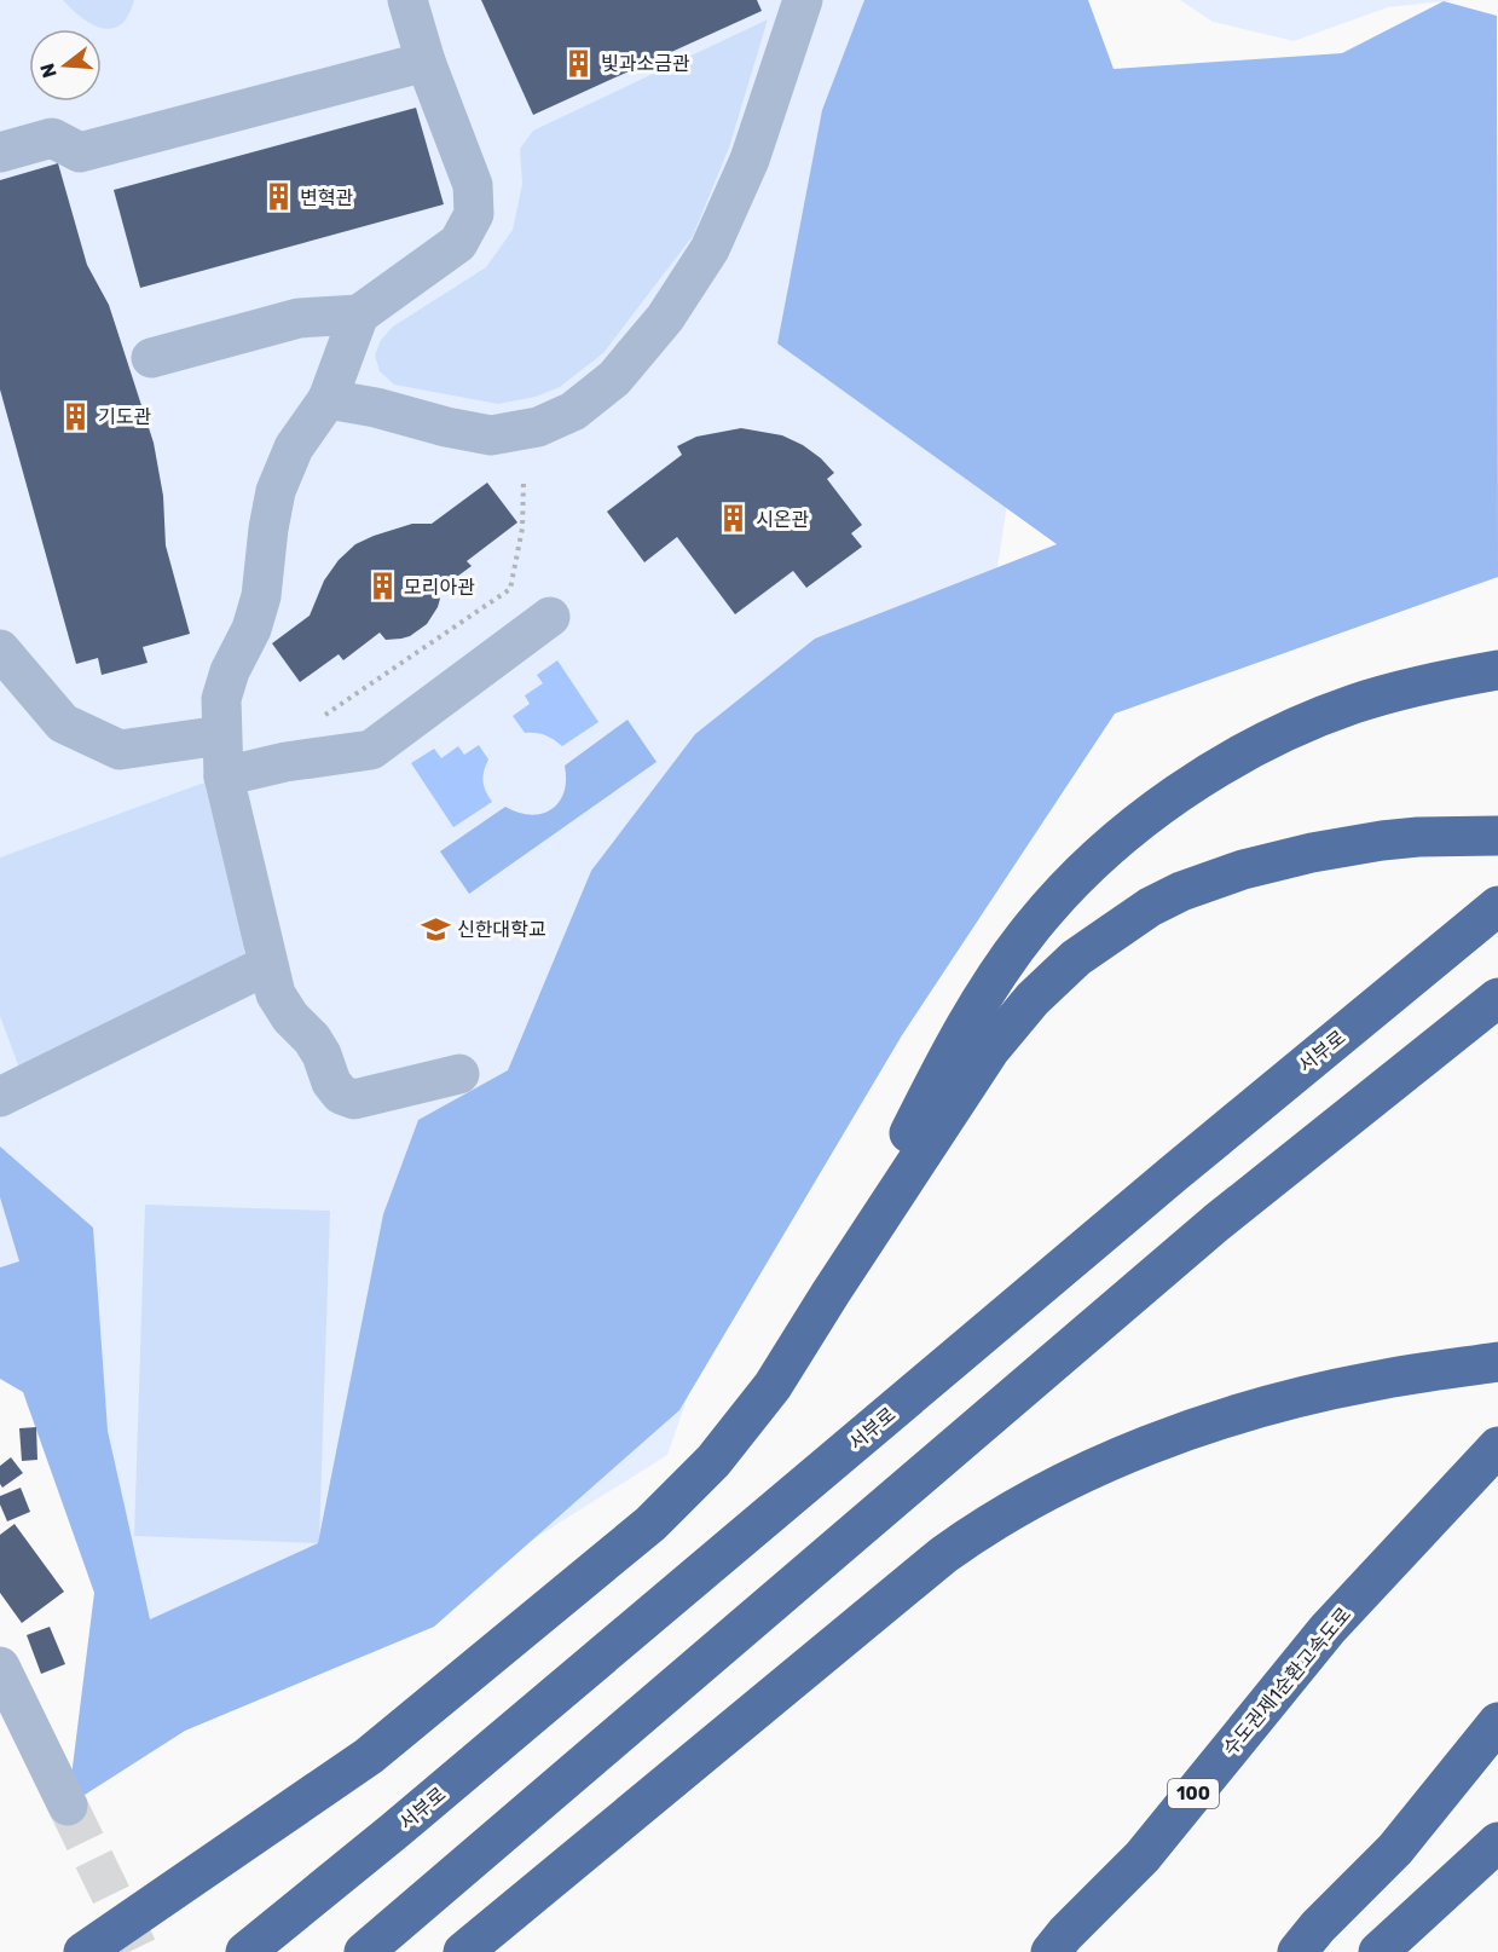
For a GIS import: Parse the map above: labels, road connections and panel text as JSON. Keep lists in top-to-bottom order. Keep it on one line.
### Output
{"streets":{"highway":["서부로","수도권제1순환고속도로","100"]},"places":{"building":["빛과소금관","변혁관","기도관","시온관","모리아관"],"school or university":["신한대학교"]},"north":"left"}
